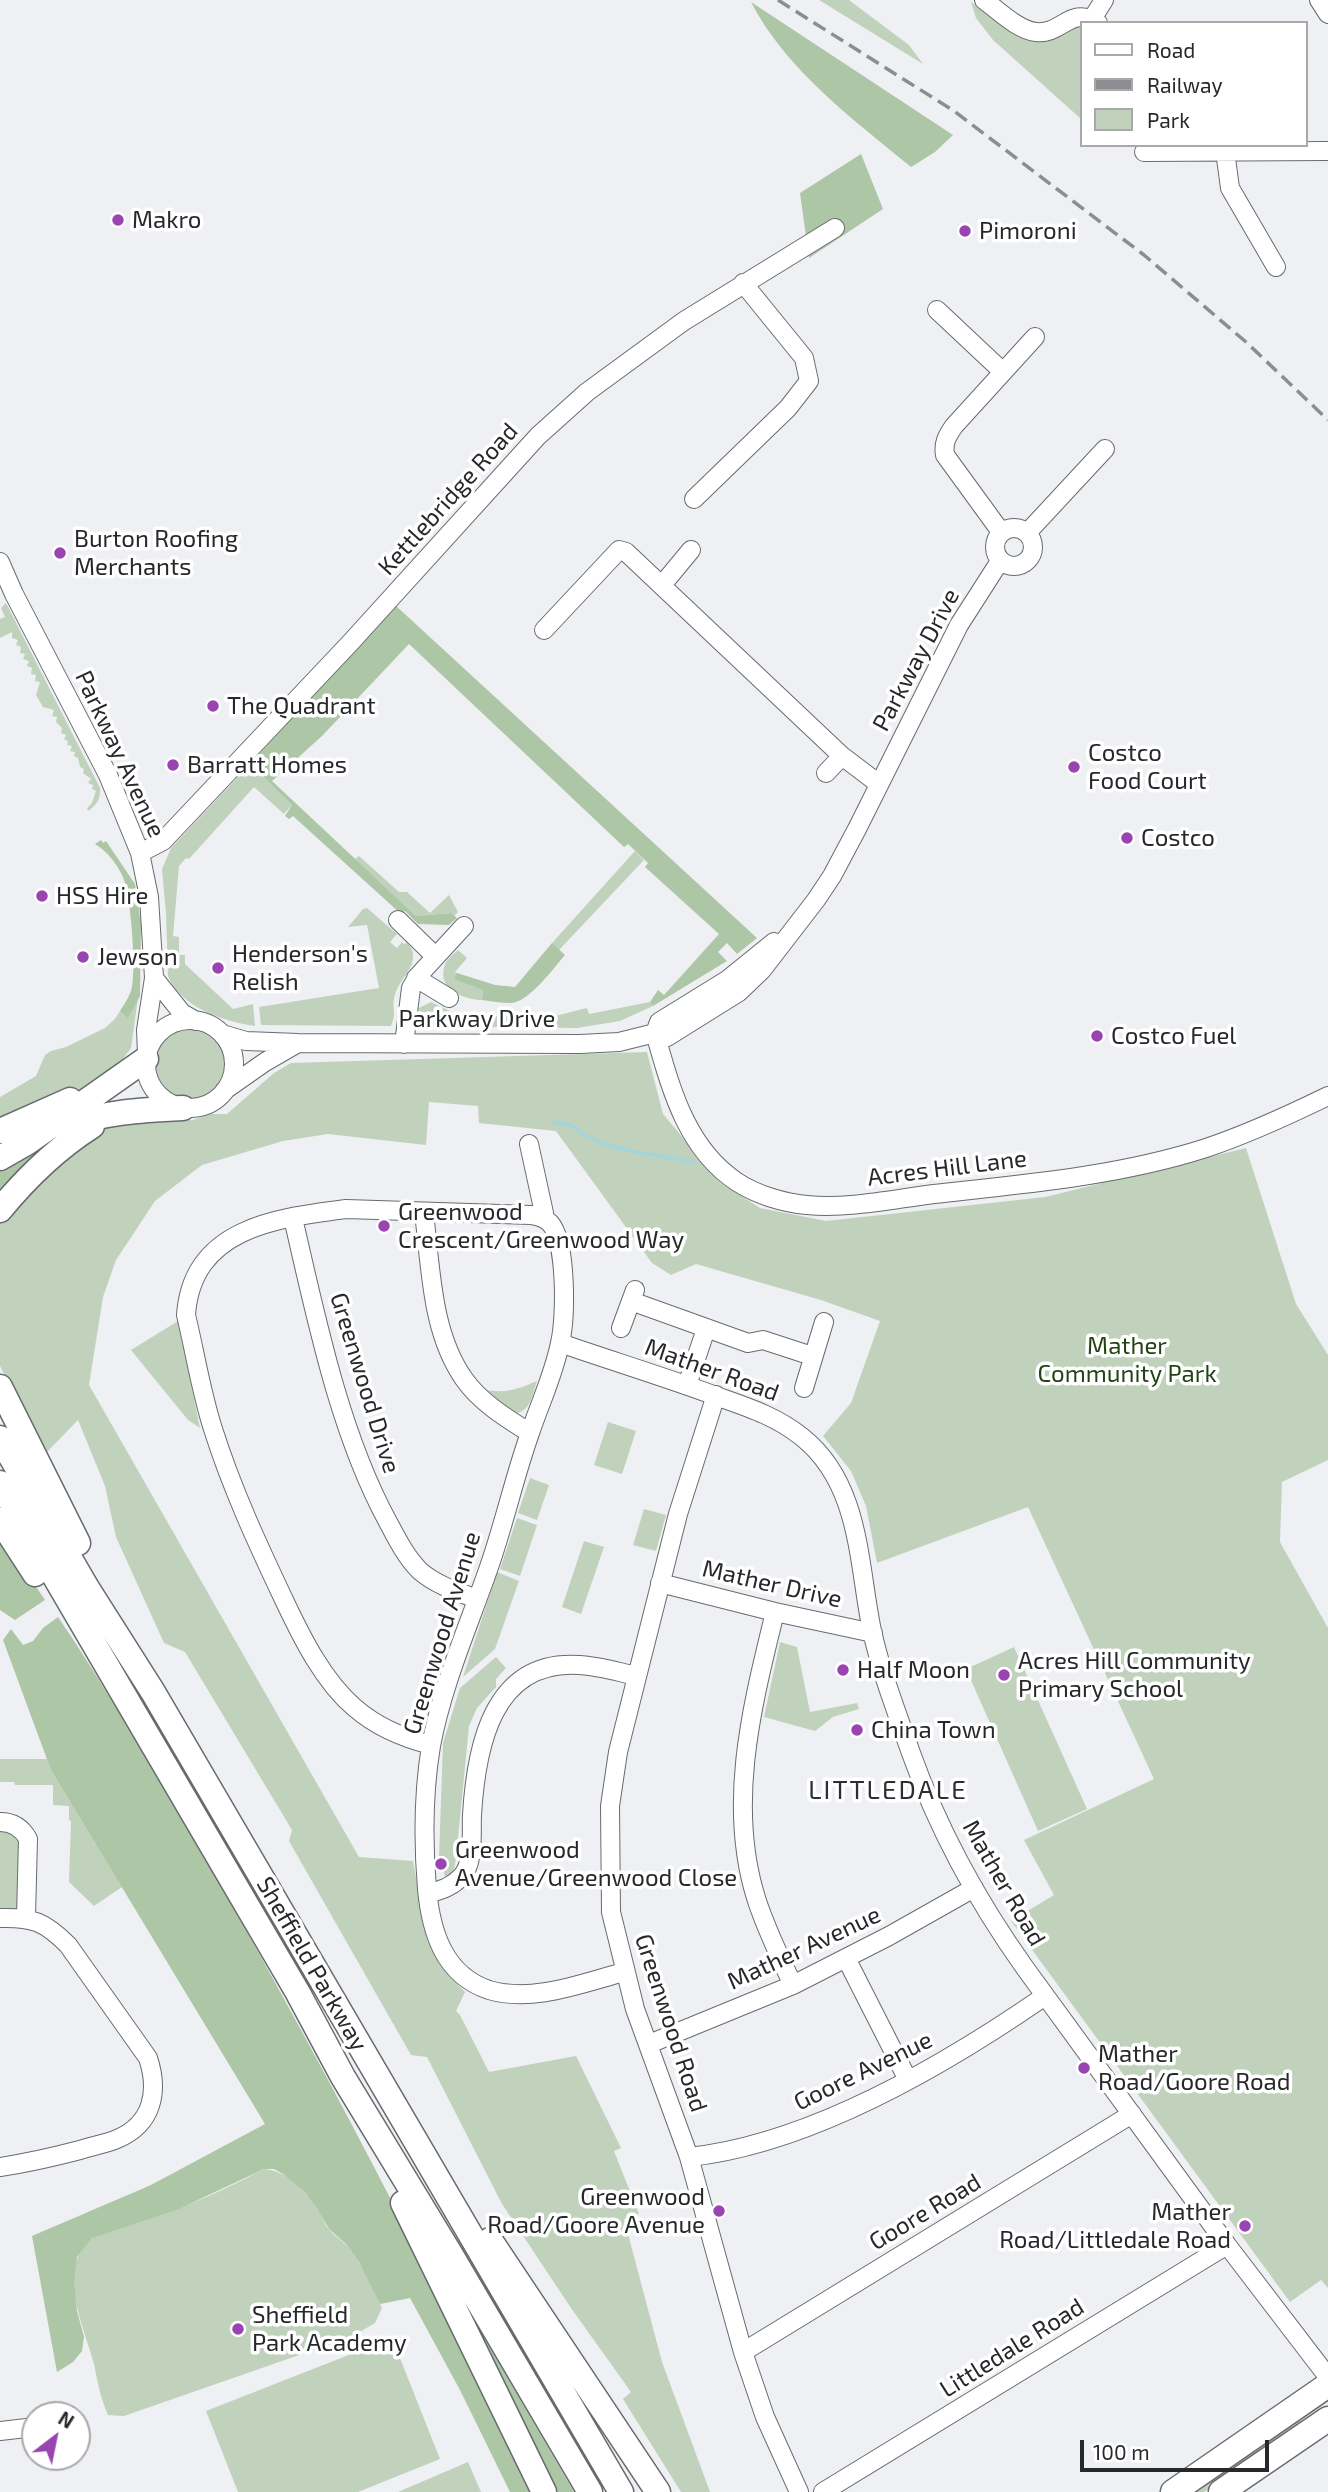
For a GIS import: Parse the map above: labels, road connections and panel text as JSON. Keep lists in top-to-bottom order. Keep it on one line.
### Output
{"streets":{"highway":["Sheffield Parkway"],"street":["Kettlebridge Road","Parkway Drive","Parkway Avenue","Acres Hill Lane","Mather Road","Greenwood Drive","Mather Drive","Greenwood Avenue","Mather Avenue","Greenwood Road","Goore Avenue","Goore Road","Littledale Road"]},"crossings":[["Kettlebridge Road","Parkway Avenue"],["Parkway Drive","Parkway Avenue"],["Parkway Drive","Acres Hill Lane"],["Mather Road","Mather Drive"],["Mather Road","Greenwood Avenue"],["Mather Road","Mather Avenue"],["Mather Road","Greenwood Road"],["Mather Road","Goore Avenue"],["Mather Road","Goore Road"],["Mather Road","Littledale Road"],["Greenwood Drive","Greenwood Avenue"],["Mather Drive","Greenwood Road"],["Greenwood Avenue","Greenwood Road"],["Mather Avenue","Greenwood Road"],["Greenwood Road","Goore Avenue"],["Greenwood Road","Goore Road"]],"districts":["LITTLEDALE"],"parks":["Mather Community Park"],"places":["Makro","Pimoroni","Burton Roofing Merchants","The Quadrant","Barratt Homes","Costco Food Court","Costco","HSS Hire","Jewson","Henderson's Relish","Costco Fuel","Greenwood Crescent/Greenwood Way","Half Moon","Acres Hill Community Primary School","China Town","Greenwood Avenue/Greenwood Close","Mather Road/Goore Road","Greenwood Road/Goore Avenue","Mather Road/Littledale Road","Sheffield Park Academy"],"legend":["Road","Railway","Park"],"scale_bar":"100 m","north":"top right"}
